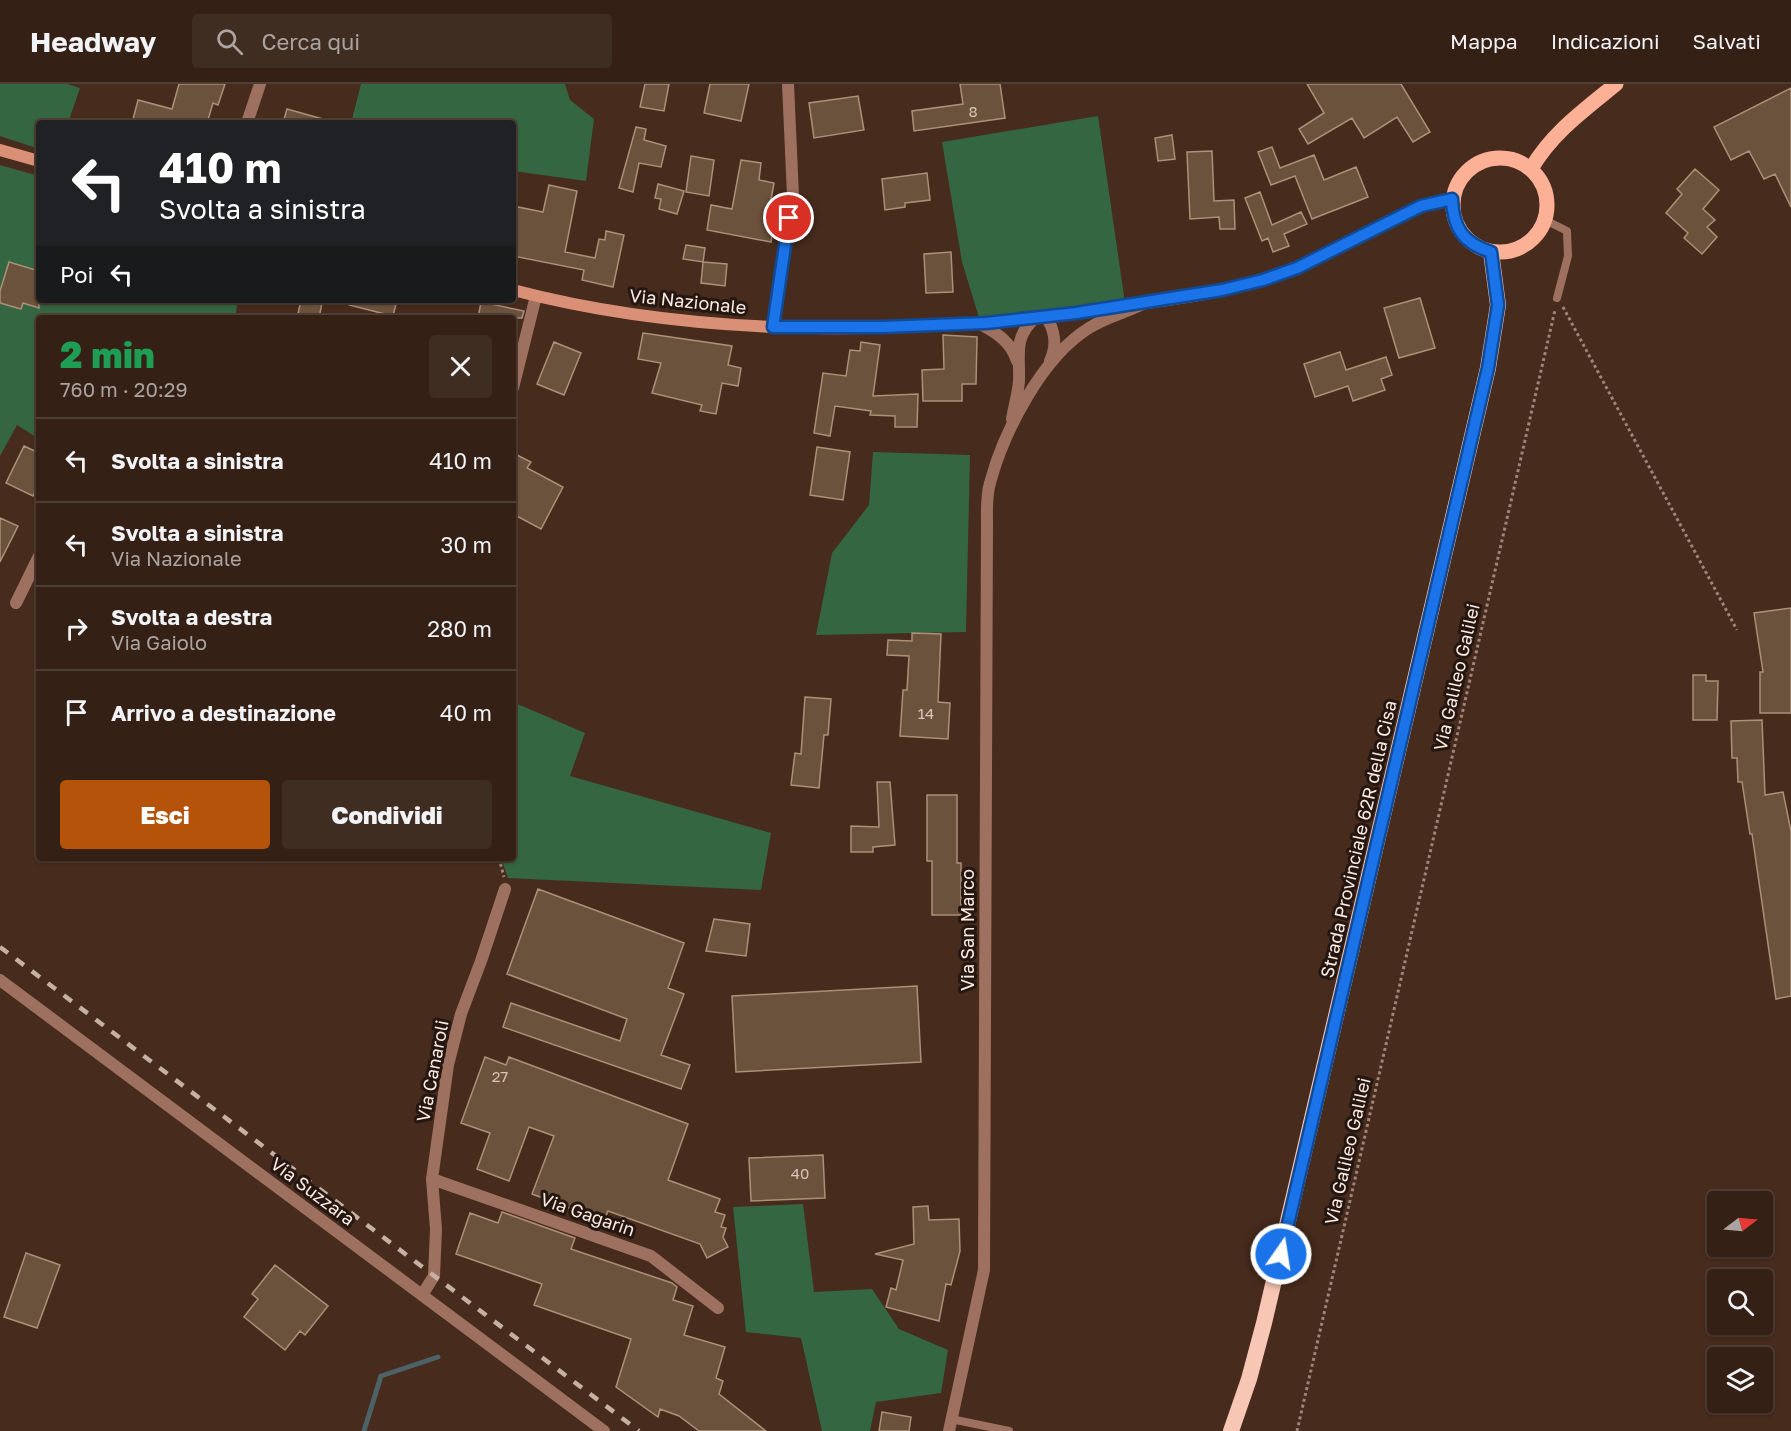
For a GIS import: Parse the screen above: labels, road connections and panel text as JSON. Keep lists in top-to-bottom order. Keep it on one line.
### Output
{"streets":{"highway":["Strada Provinciale 62R della Cisa"],"main road":["Via Nazionale"],"street":["Via San Marco","Via Canaroli","Via Suzzara","Via Gagarin"],"path":["Via Galileo Galilei"]},"crossings":[["Via Nazionale","Strada Provinciale 62R della Cisa"],["Via Nazionale","Via San Marco"],["Via Canaroli","Via Suzzara"],["Via Canaroli","Via Gagarin"]],"house_numbers":["8","14","27","40"],"north":"right","page":{"header":"Headway","search":"Cerca qui","nav":["Mappa","Indicazioni","Salvati"],"turn":["410 m","Svolta a sinistra"],"then":"Poi","heading":["2 min","760 m · 20:29"],"list":[{"name":"Svolta a sinistra","value":"410 m"},{"name":"Svolta a sinistra","note":"Via Nazionale","value":"30 m"},{"name":"Svolta a destra","note":"Via Gaiolo","value":"280 m"},{"name":"Arrivo a destinazione","value":"40 m"}],"buttons":["Esci","Condividi"]}}
